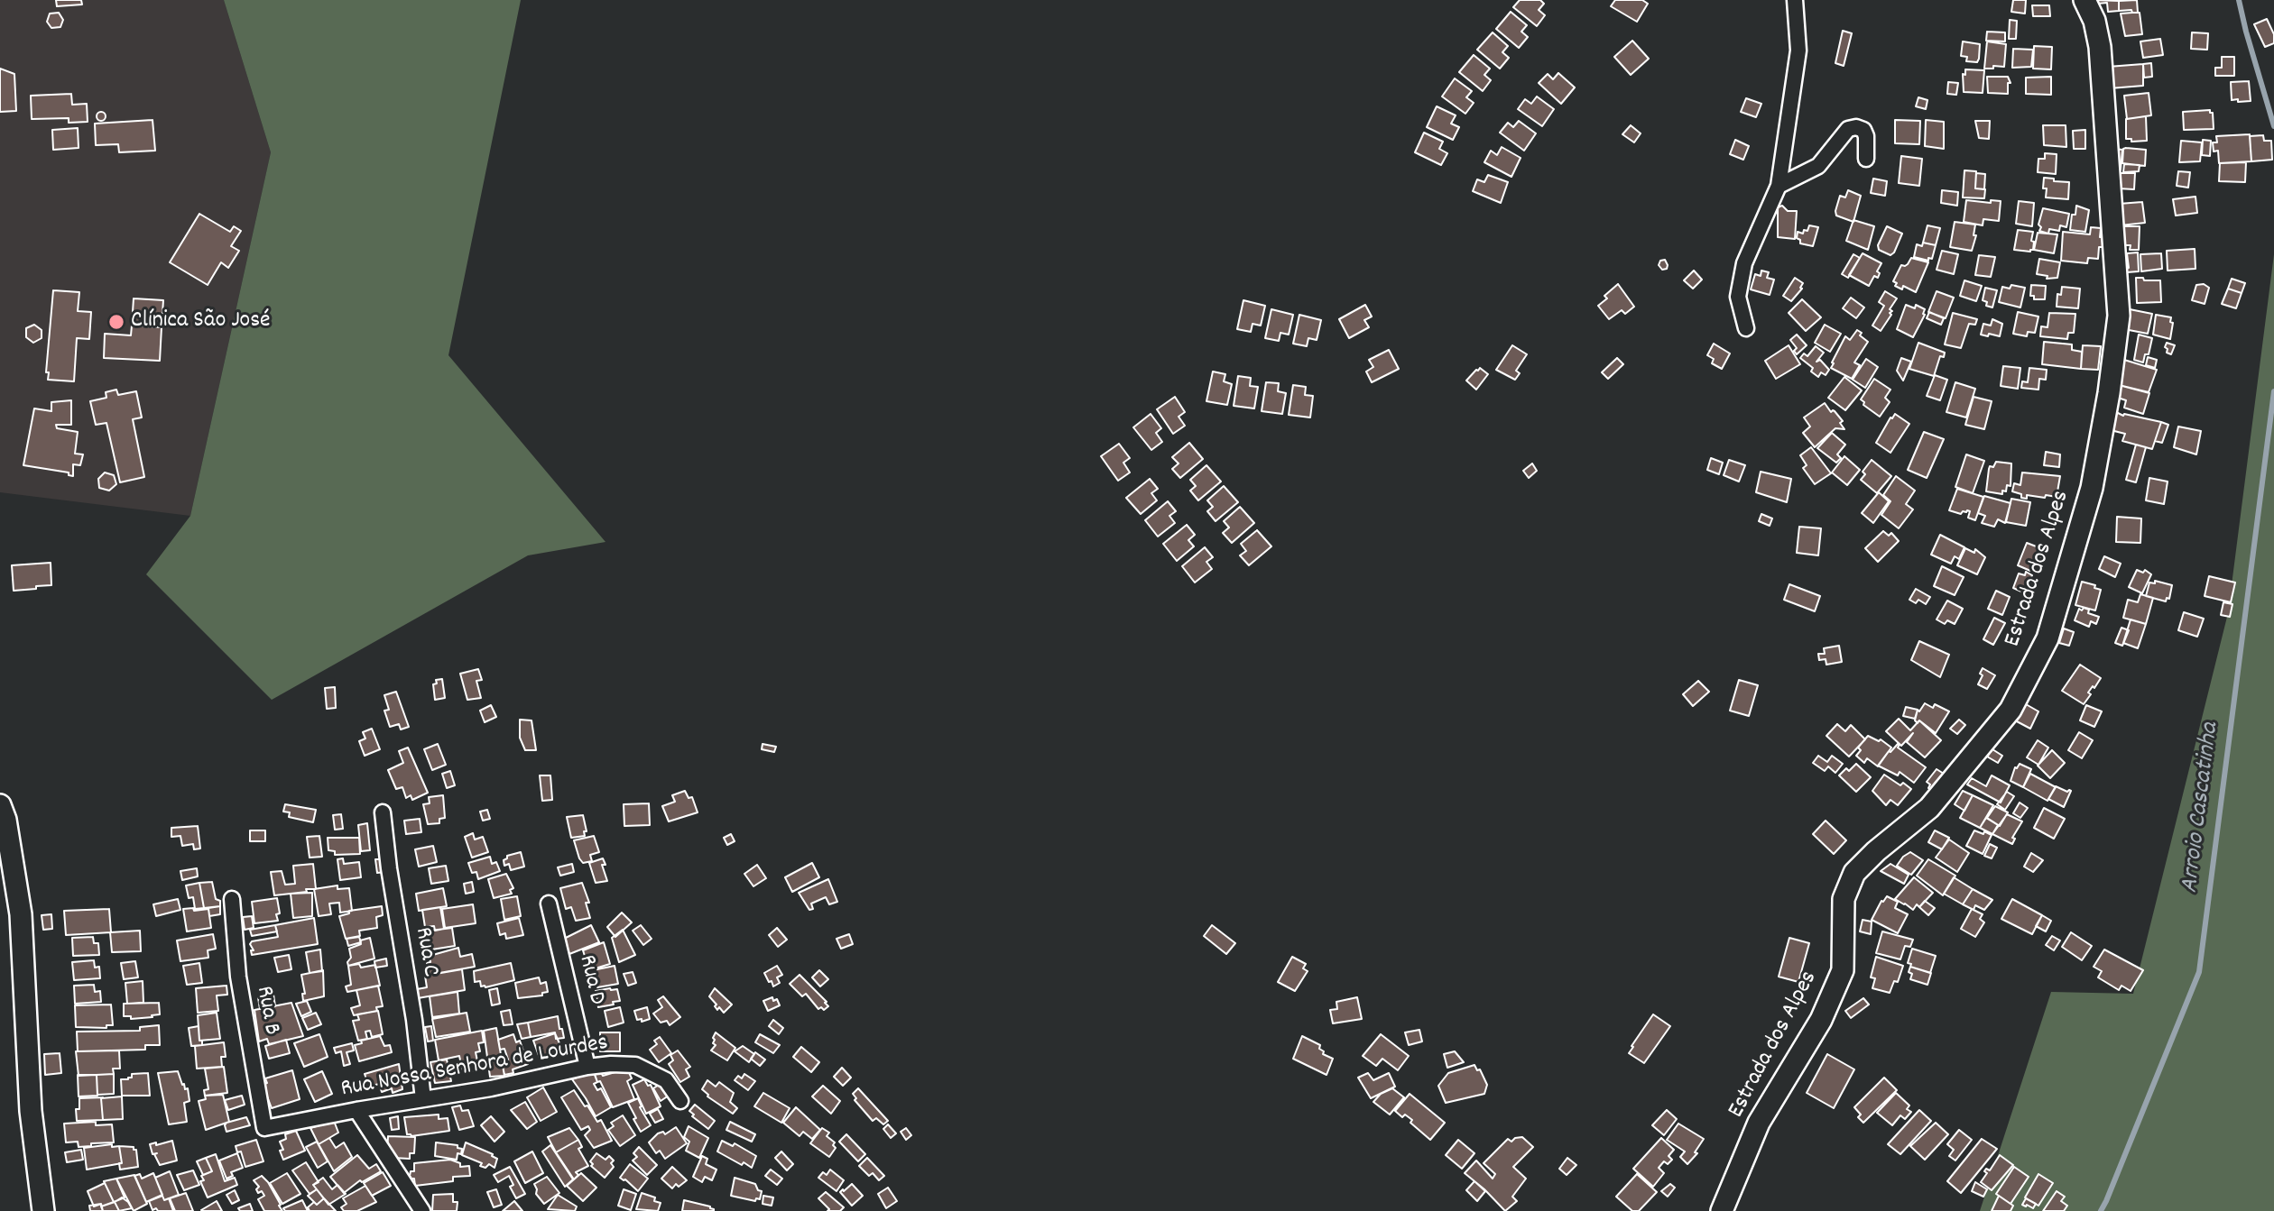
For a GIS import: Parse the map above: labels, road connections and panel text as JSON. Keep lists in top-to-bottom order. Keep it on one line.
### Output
{"streets":{"street":["Estrada dos Alpes","Rua C","Rua D","Rua B","Rua Nossa Senhora de Lourdes"]},"crossings":[["Rua C","Rua Nossa Senhora de Lourdes"],["Rua D","Rua Nossa Senhora de Lourdes"],["Rua B","Rua Nossa Senhora de Lourdes"]],"water":["Arroio Cascatinha"],"places":["Clínica São José"]}
